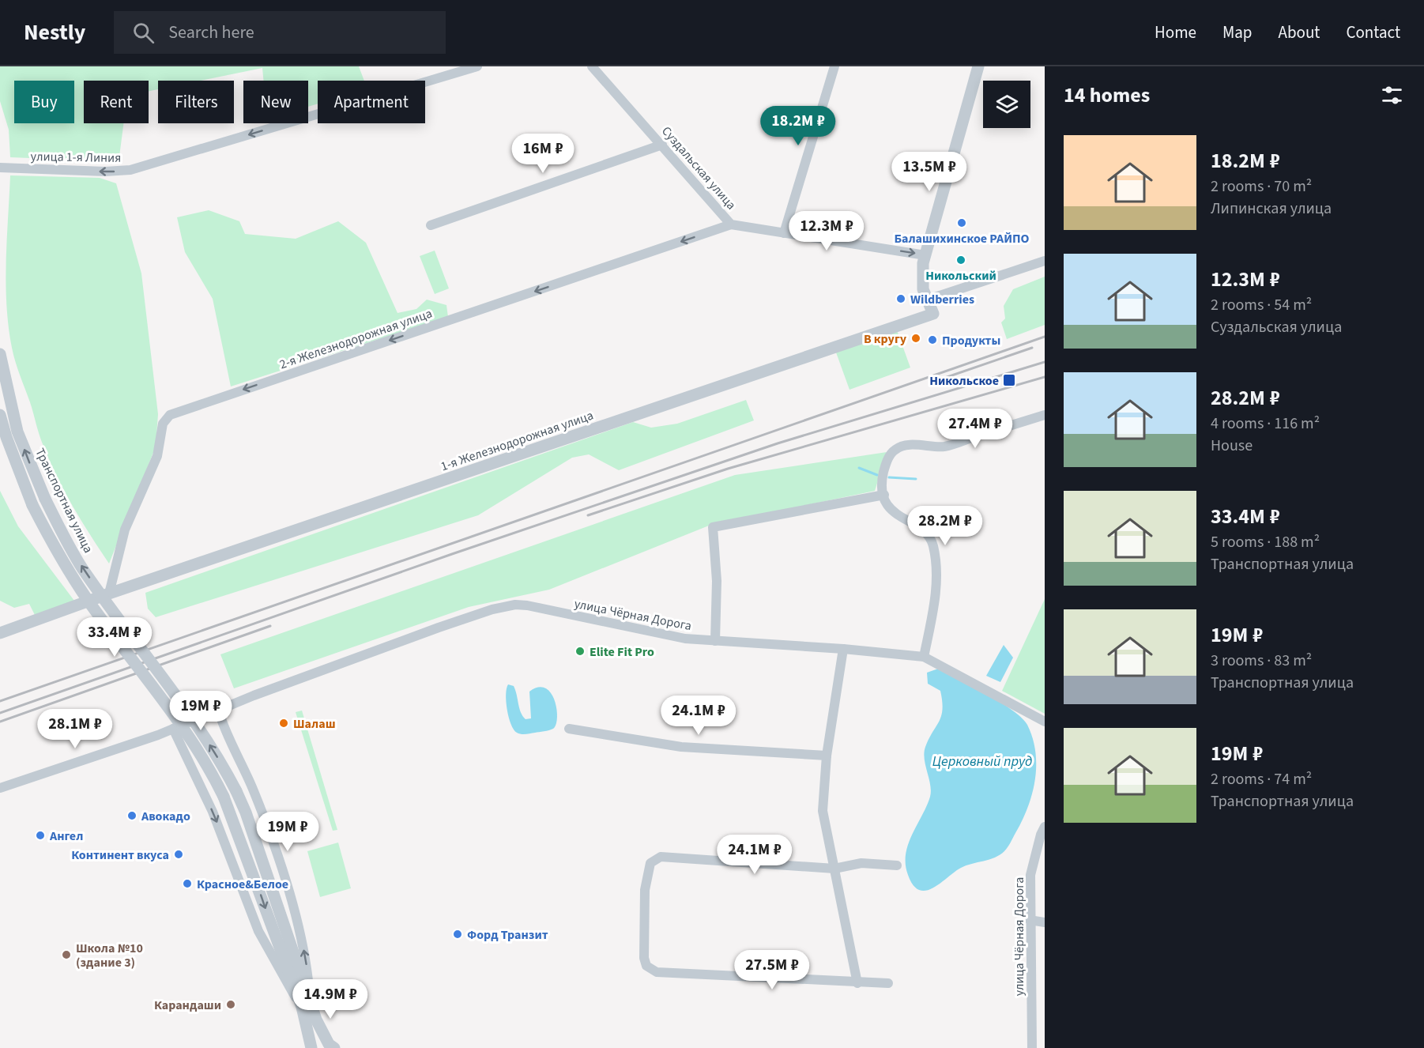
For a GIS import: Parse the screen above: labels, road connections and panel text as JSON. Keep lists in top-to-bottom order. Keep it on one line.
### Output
{"streets":{"street":["улица 1-я Линия","Суздальская улица","2-я Железнодорожная улица","1-я Железнодорожная улица","Транспортная улица","улица Чёрная Дорога"]},"crossings":[["Суздальская улица","2-я Железнодорожная улица"],["2-я Железнодорожная улица","1-я Железнодорожная улица"]],"one_way":["улица 1-я Линия","Суздальская улица","2-я Железнодорожная улица"],"water":["Церковный пруд"],"places":{"other":["Балашихинское РАЙПО","Никольский","Wildberries","В кругу","Продукты","Elite Fit Pro","Шалаш","Авокадо","Ангел","Континент вкуса","Красное&Белое","Форд Транзит","Школа №10 (здание 3)","Карандаши"],"transit":["Никольское"]},"page":{"header":"Nestly","search":"Search here","nav":["Home","Map","About","Contact"],"heading":"14 homes","chip":["Buy","Rent","Filters","New","Apartment"],"price":["18.2M ₽","16M ₽","13.5M ₽","12.3M ₽","27.4M ₽","28.2M ₽","33.4M ₽","19M ₽","24.1M ₽","28.1M ₽","19M ₽","24.1M ₽","27.5M ₽","14.9M ₽"],"list":[{"name":"18.2M ₽","note":"2 rooms · 70 m² · Липинская улица"},{"name":"12.3M ₽","note":"2 rooms · 54 m² · Суздальская улица"},{"name":"28.2M ₽","note":"4 rooms · 116 m² · House"},{"name":"33.4M ₽","note":"5 rooms · 188 m² · Транспортная улица"},{"name":"19M ₽","note":"3 rooms · 83 m² · Транспортная улица"},{"name":"19M ₽","note":"2 rooms · 74 m² · Транспортная улица"}]}}
